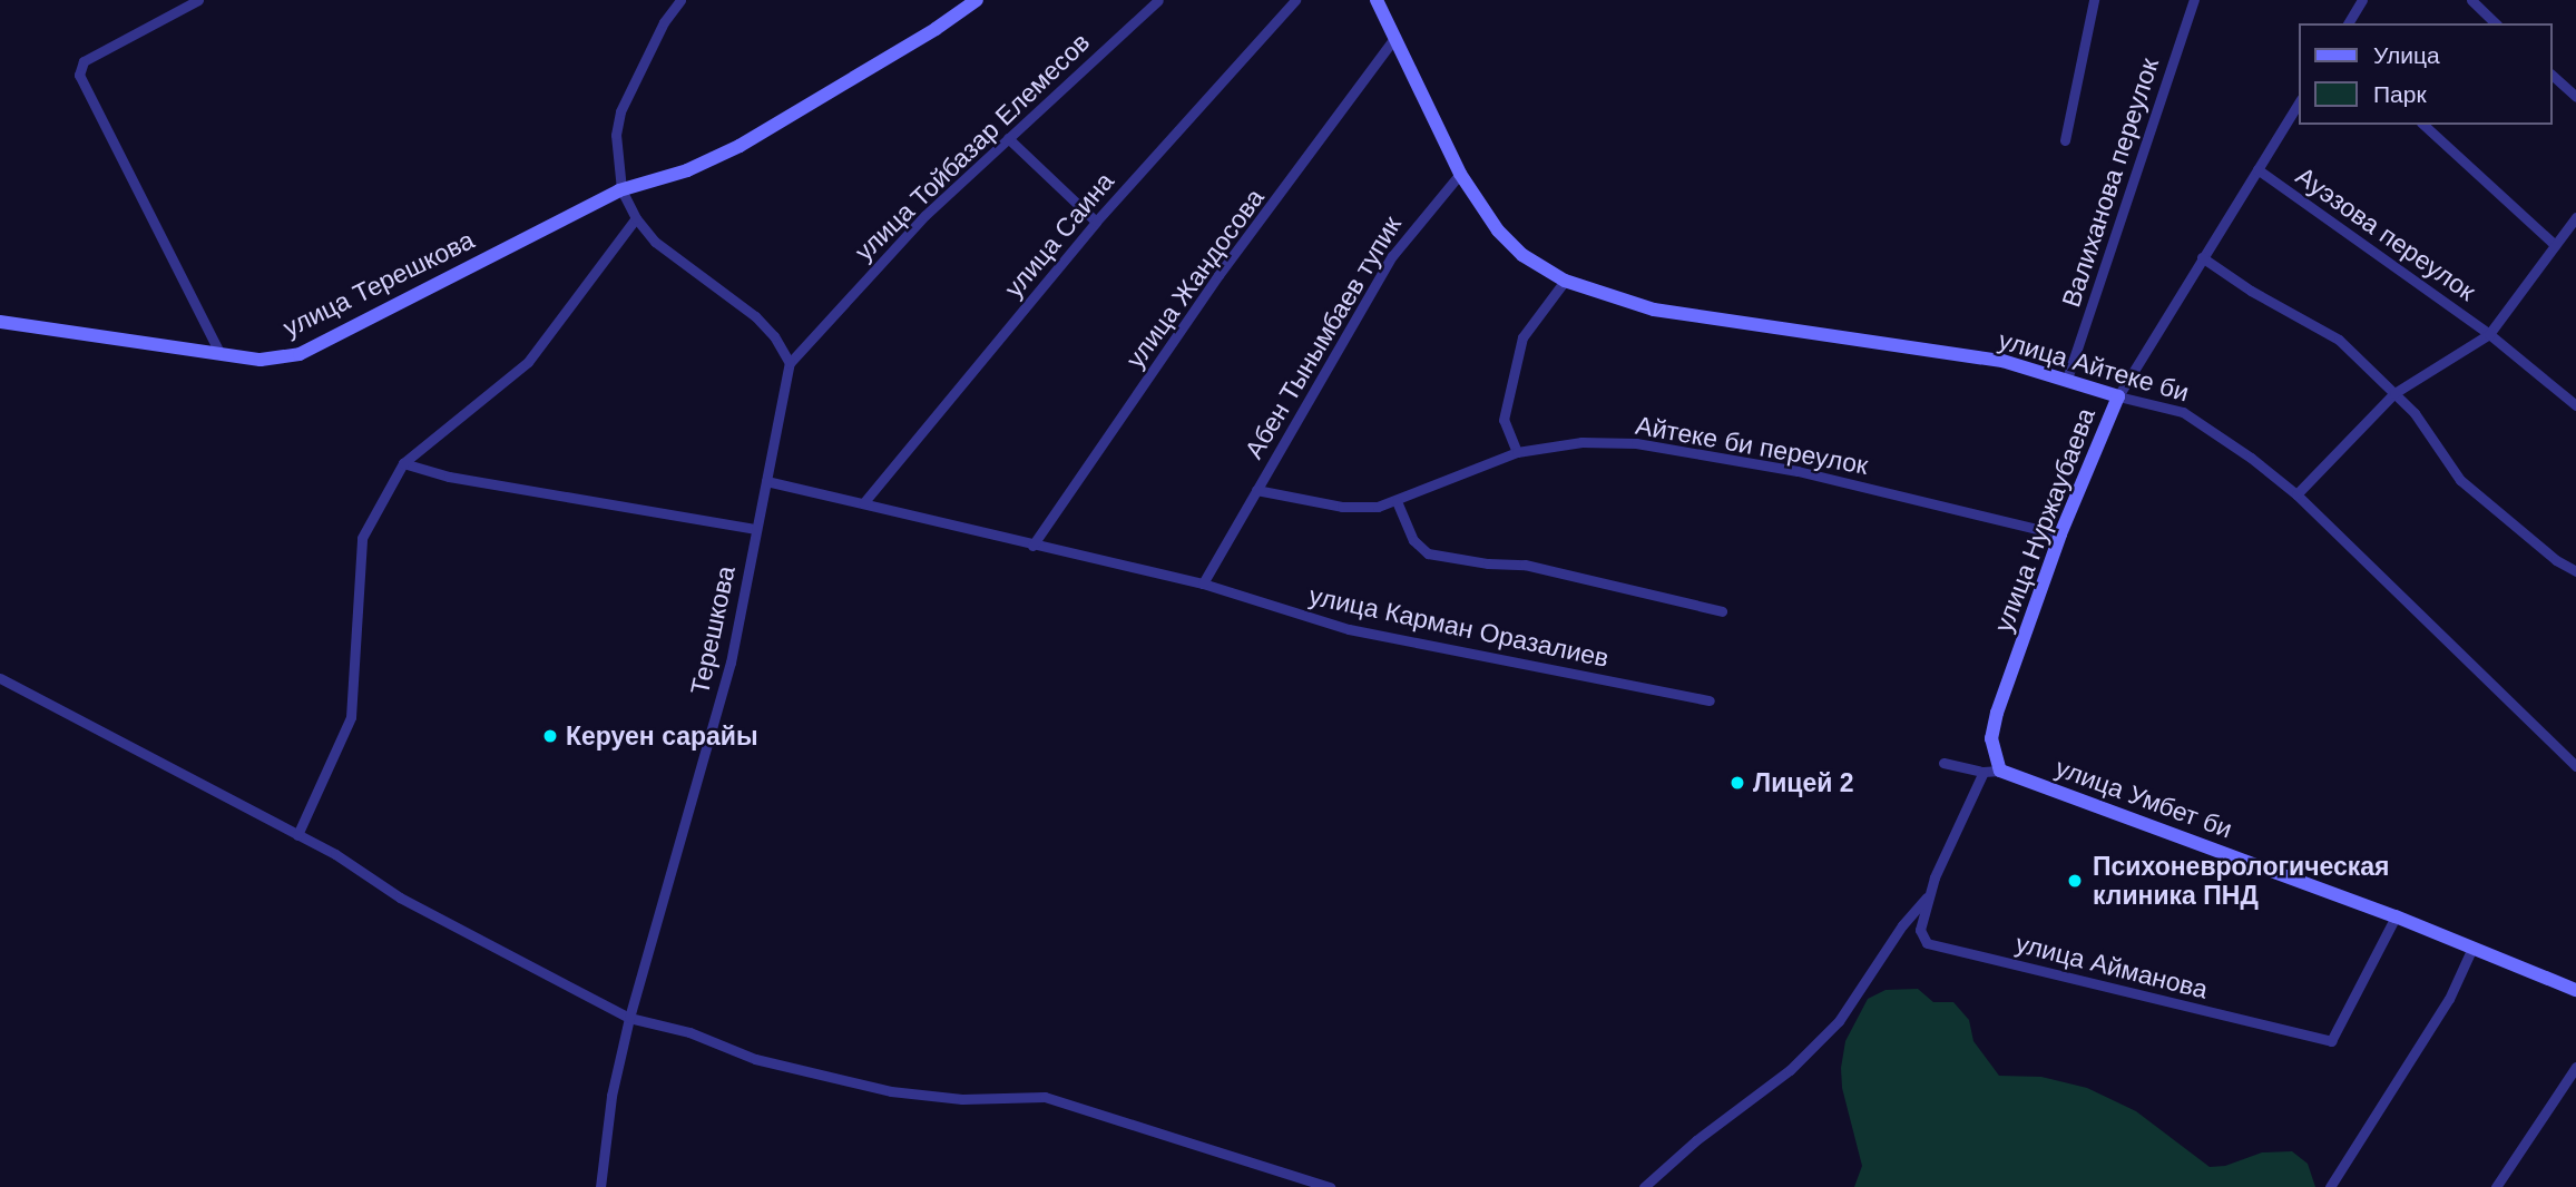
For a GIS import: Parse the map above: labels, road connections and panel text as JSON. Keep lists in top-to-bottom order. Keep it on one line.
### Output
{"streets":{"street":["улица Тойбазар Елемесов","Валиханова переулок","Ауэзова переулок","улица Саина","улица Жандосова","улица Терешкова","Абен Тынымбаев тупик","улица Айтеке би","Айтеке би переулок","улица Нуржаубаева","улица Карман Оразалиев","Терешкова","улица Умбет би","улица Айманова"]},"crossings":[["улица Тойбазар Елемесов","Терешкова"],["Валиханова переулок","улица Айтеке би"],["Ауэзова переулок","улица Нуржаубаева"],["улица Саина","улица Карман Оразалиев"],["улица Жандосова","улица Айтеке би"],["улица Жандосова","улица Карман Оразалиев"],["Абен Тынымбаев тупик","улица Айтеке би"],["Абен Тынымбаев тупик","Айтеке би переулок"],["Абен Тынымбаев тупик","улица Карман Оразалиев"],["улица Айтеке би","улица Нуржаубаева"],["Айтеке би переулок","улица Нуржаубаева"],["улица Нуржаубаева","улица Умбет би"],["улица Карман Оразалиев","Терешкова"],["улица Умбет би","улица Айманова"]],"places":["Керуен сарайы","Лицей 2","Психоневрологическая клиника ПНД"],"legend":["Улица","Парк"]}
